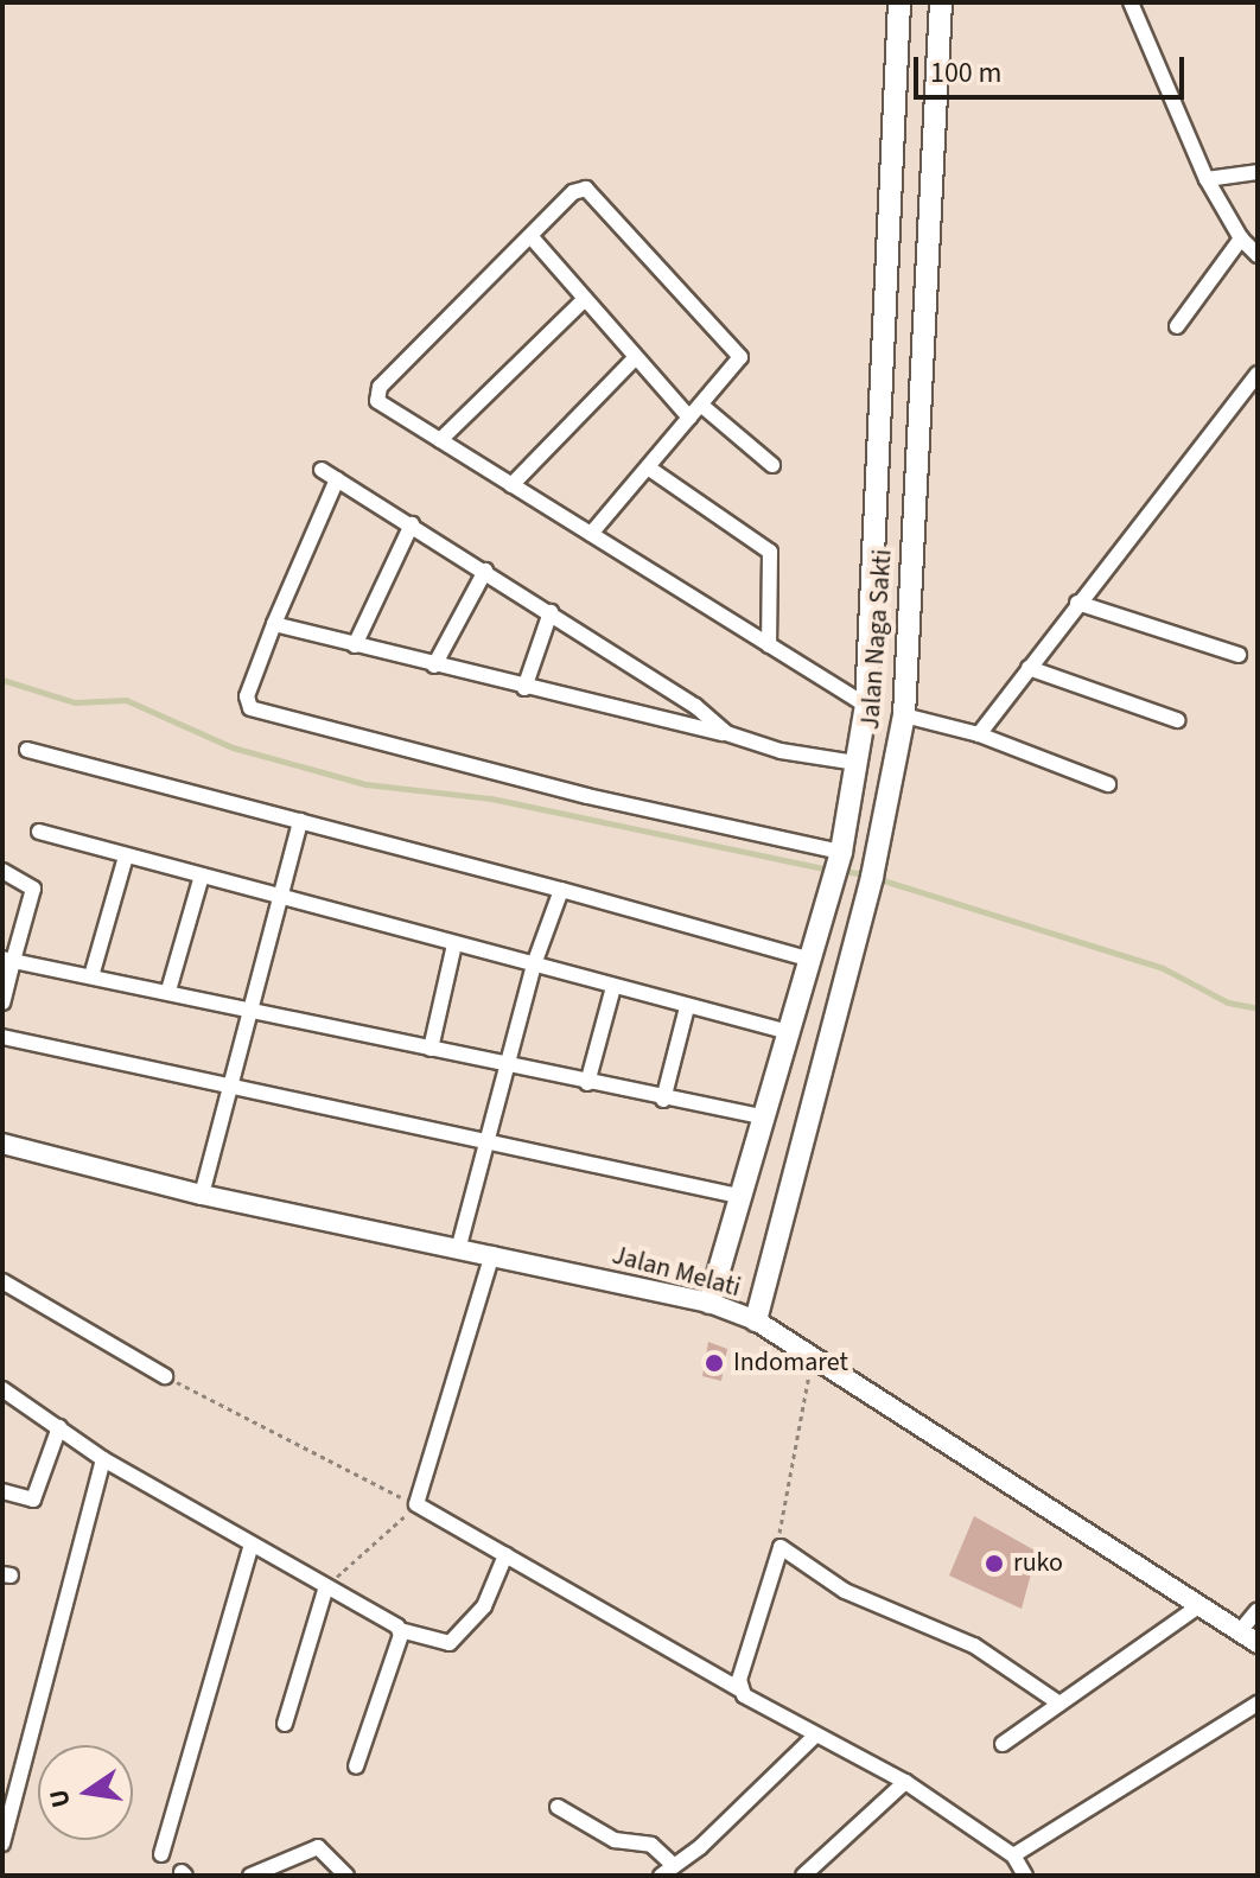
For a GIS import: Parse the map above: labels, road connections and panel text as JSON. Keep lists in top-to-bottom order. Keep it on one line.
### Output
{"streets":{"main road":["Jalan Naga Sakti","Jalan Melati"]},"crossings":[["Jalan Naga Sakti","Jalan Melati"]],"places":["Indomaret","ruko"],"scale_bar":"100 m","north":"left"}
